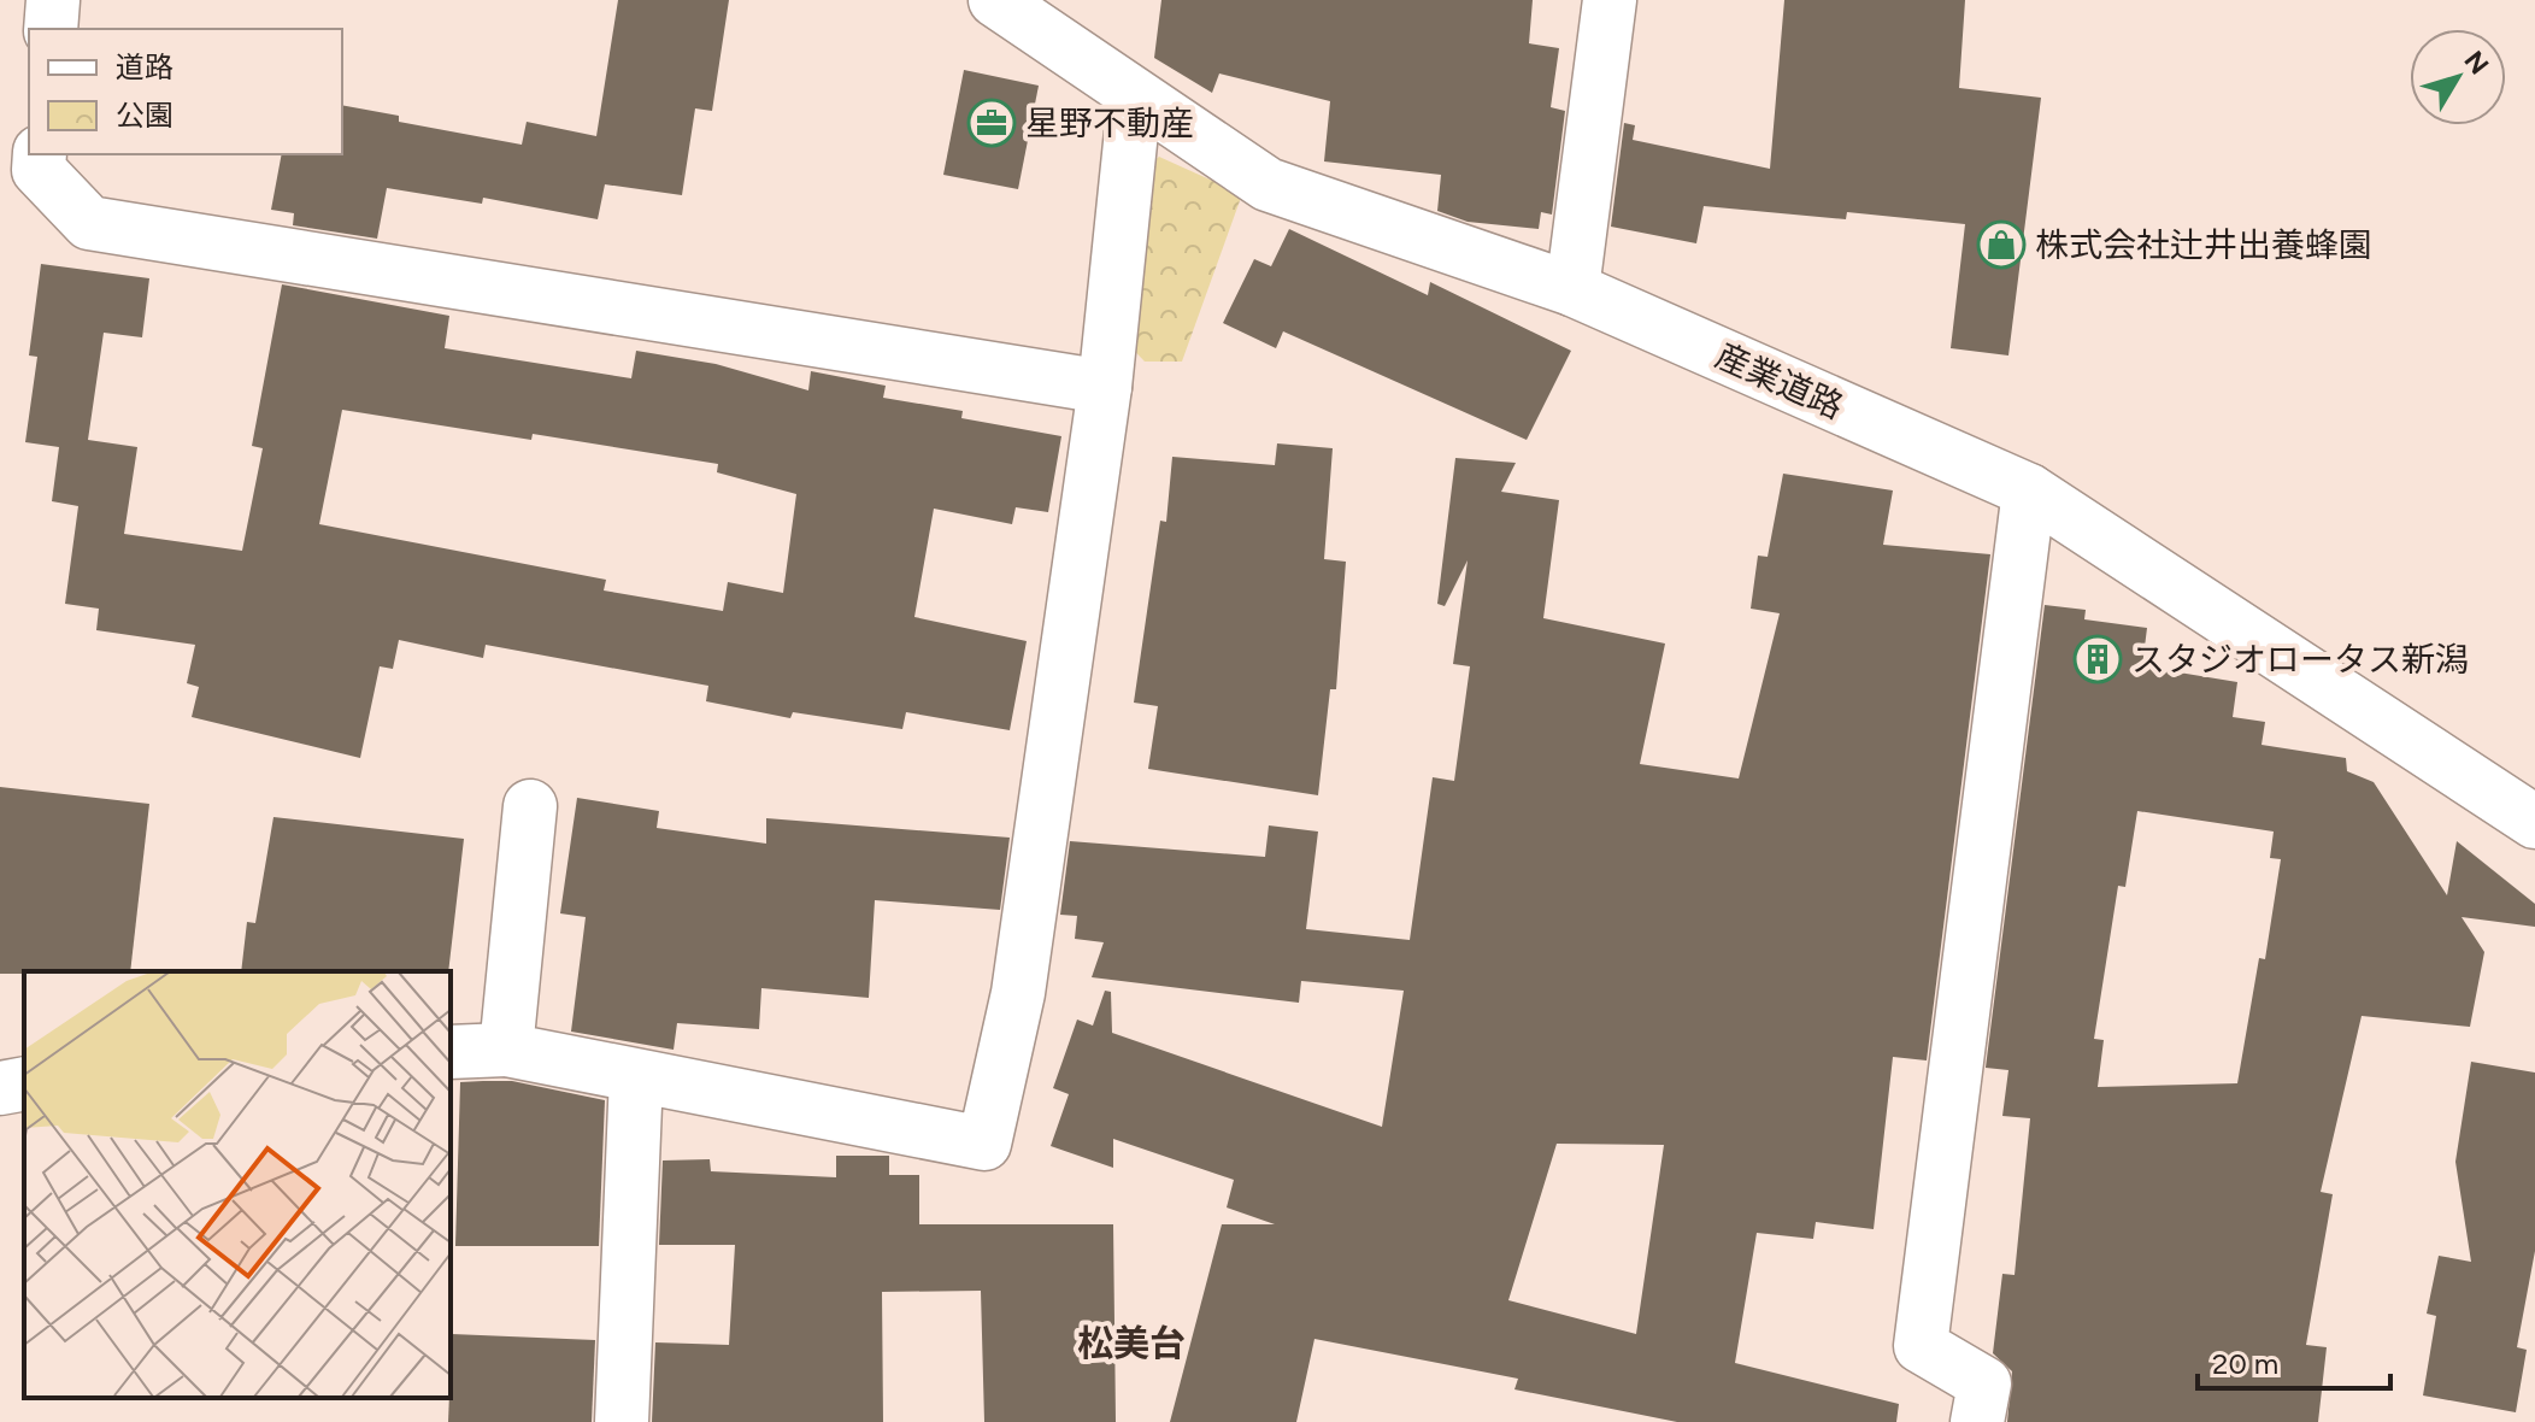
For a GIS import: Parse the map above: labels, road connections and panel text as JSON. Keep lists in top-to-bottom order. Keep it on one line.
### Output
{"streets":{"street":["産業道路"]},"districts":["松美台"],"places":{"office":["星野不動産"],"shop":["株式会社辻井出養蜂園"],"building":["スタジオロータス新潟"]},"legend":["道路","公園"],"scale_bar":"20 m","north":"top right"}
